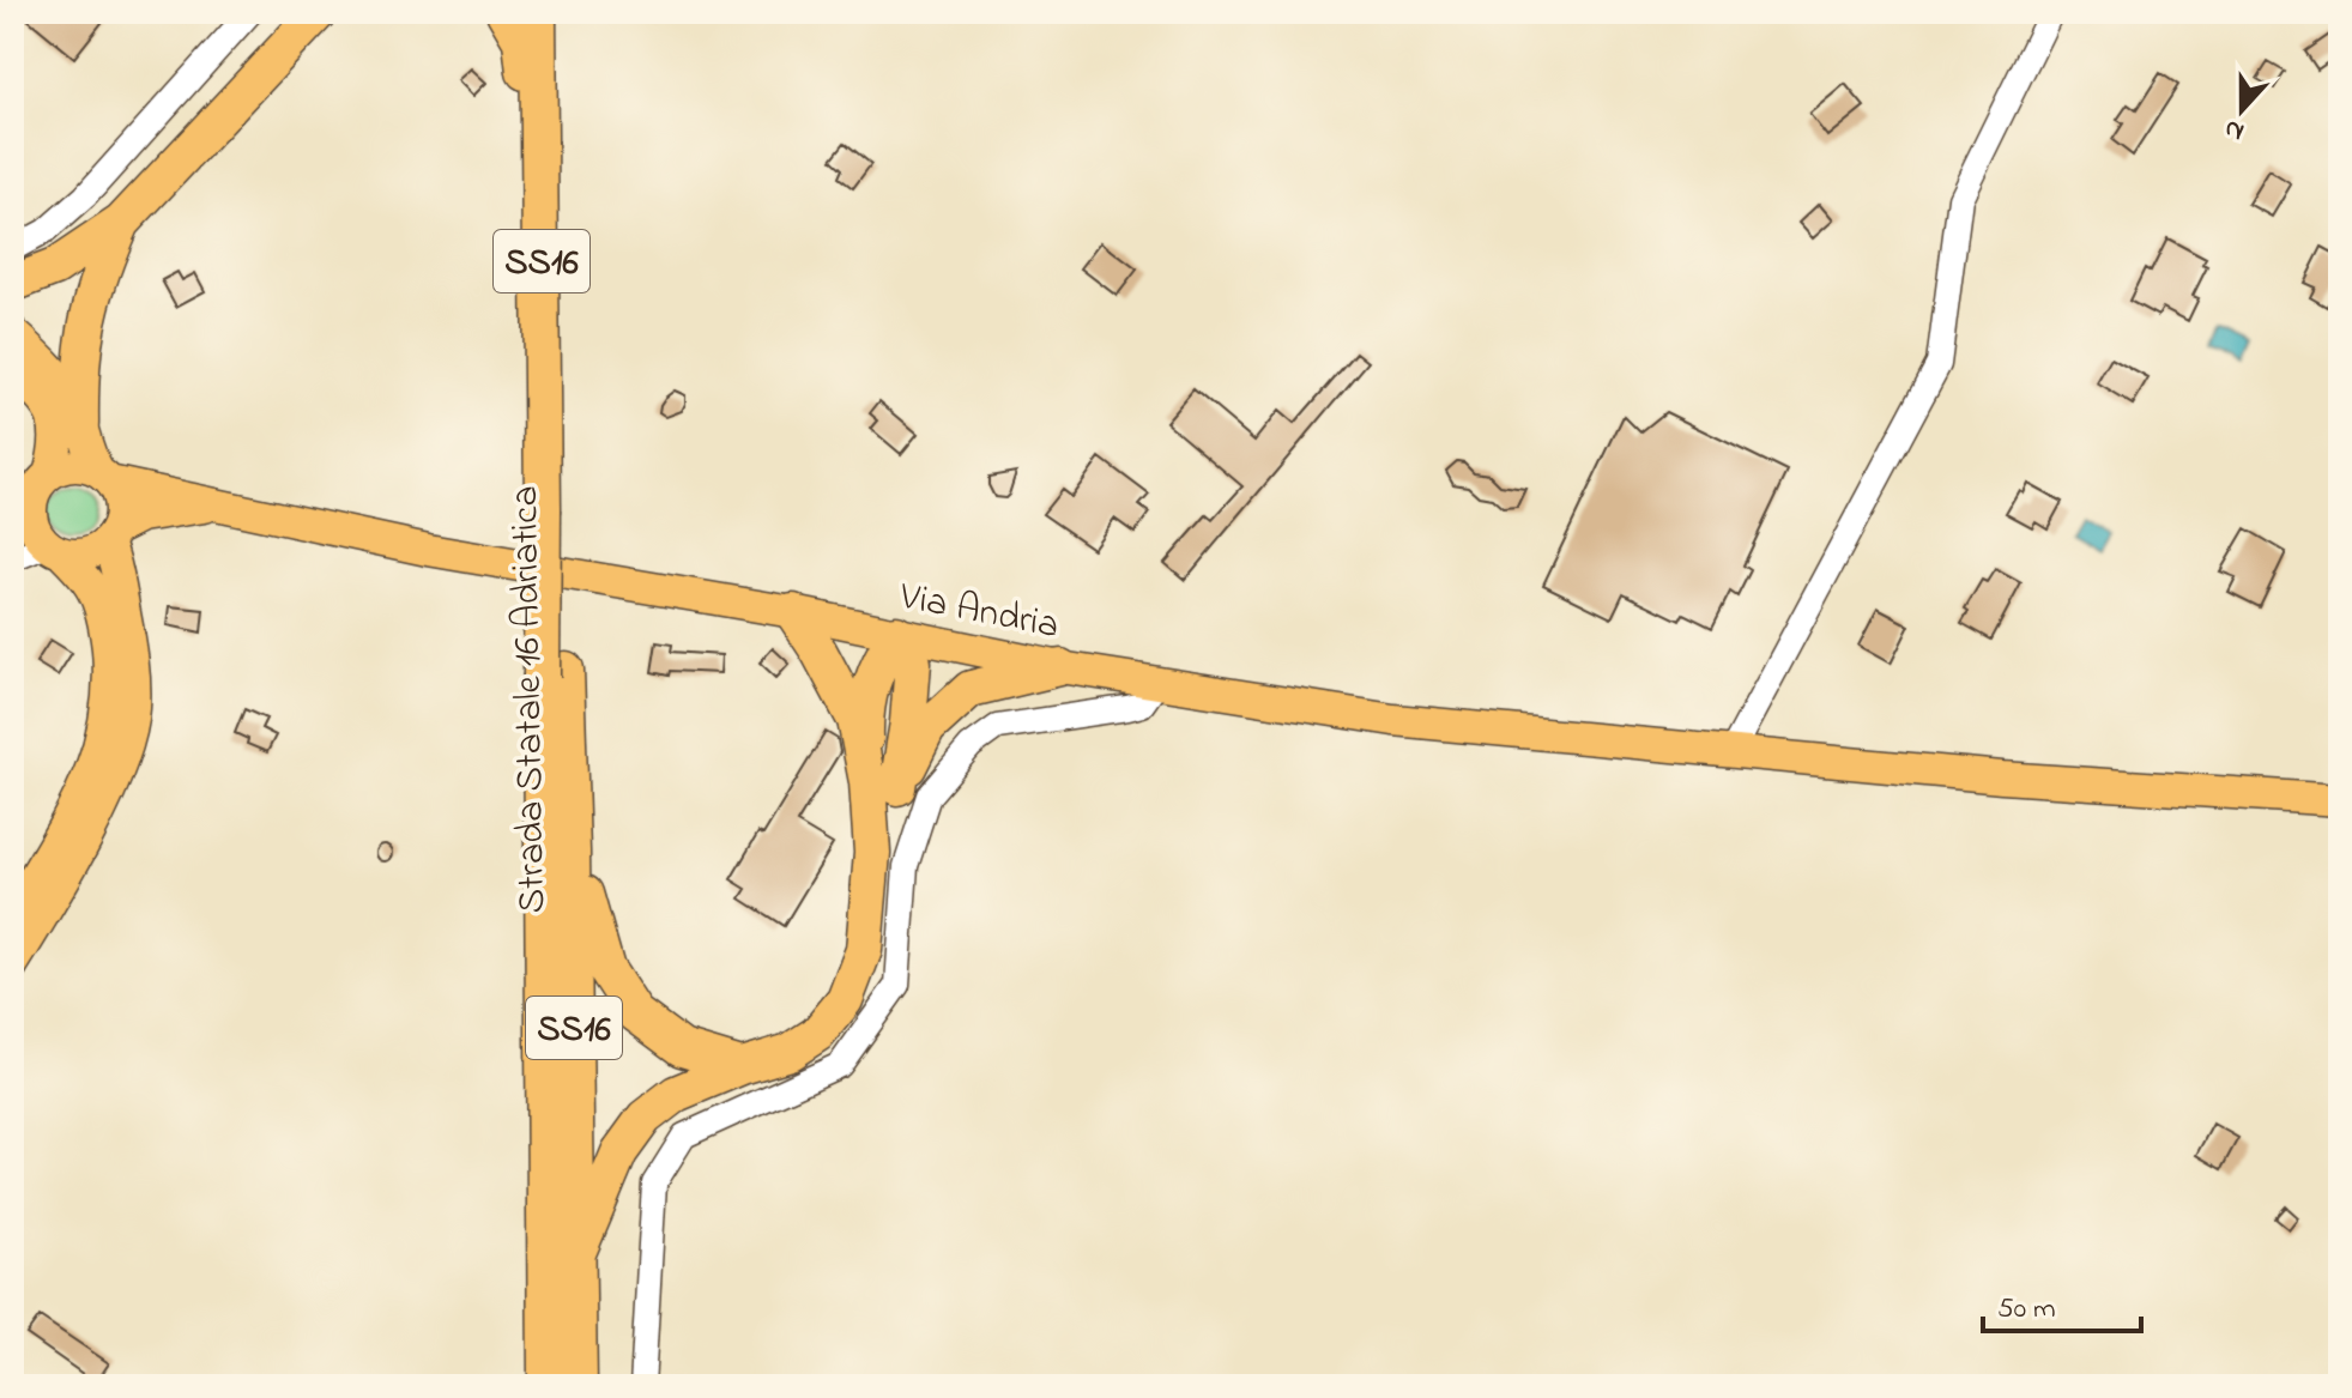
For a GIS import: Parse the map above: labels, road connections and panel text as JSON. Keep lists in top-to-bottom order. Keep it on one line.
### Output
{"streets":{"highway":["SS16","Strada Statale 16 Adriatica"],"main road":["Via Andria"]},"crossings":[["SS16","Via Andria"],["SS16","Strada Statale 16 Adriatica"]],"scale_bar":"50 m","north":"bottom"}
